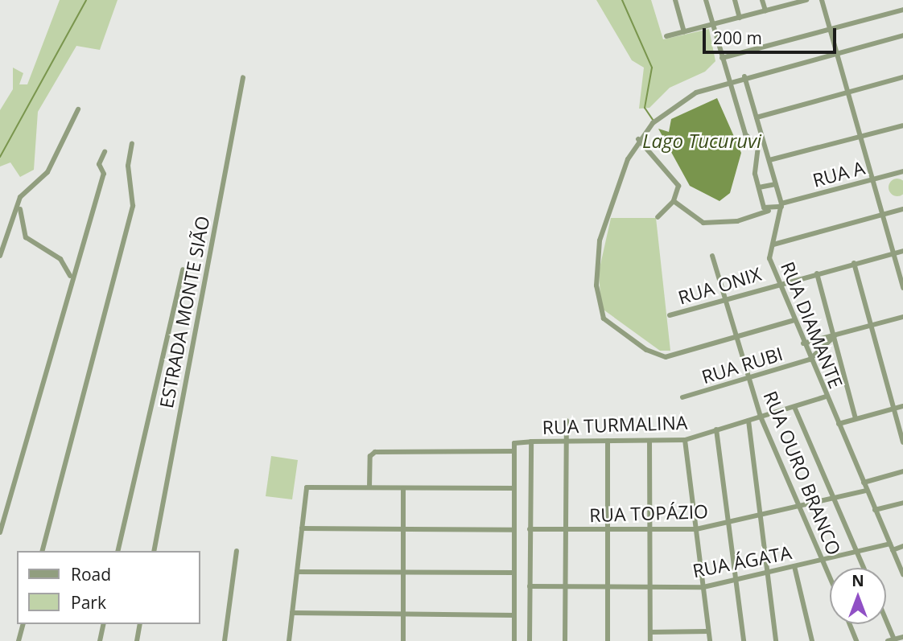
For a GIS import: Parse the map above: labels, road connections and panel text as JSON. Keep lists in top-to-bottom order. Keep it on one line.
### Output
{"streets":{"street":["RUA A","RUA ONIX","ESTRADA MONTE SIÃO","RUA DIAMANTE","RUA RUBI","RUA TURMALINA","RUA OURO BRANCO","RUA TOPÁZIO","RUA ÁGATA"]},"crossings":[["RUA A","RUA DIAMANTE"],["RUA ONIX","RUA DIAMANTE"],["RUA ONIX","RUA OURO BRANCO"],["RUA DIAMANTE","RUA RUBI"],["RUA DIAMANTE","RUA TURMALINA"],["RUA DIAMANTE","RUA TOPÁZIO"],["RUA DIAMANTE","RUA ÁGATA"],["RUA RUBI","RUA OURO BRANCO"],["RUA TURMALINA","RUA OURO BRANCO"],["RUA TURMALINA","RUA TOPÁZIO"],["RUA TURMALINA","RUA ÁGATA"],["RUA OURO BRANCO","RUA TOPÁZIO"],["RUA OURO BRANCO","RUA ÁGATA"]],"water":["Lago Tucuruvi"],"legend":["Road","Park"],"scale_bar":"200 m","north":"top"}
